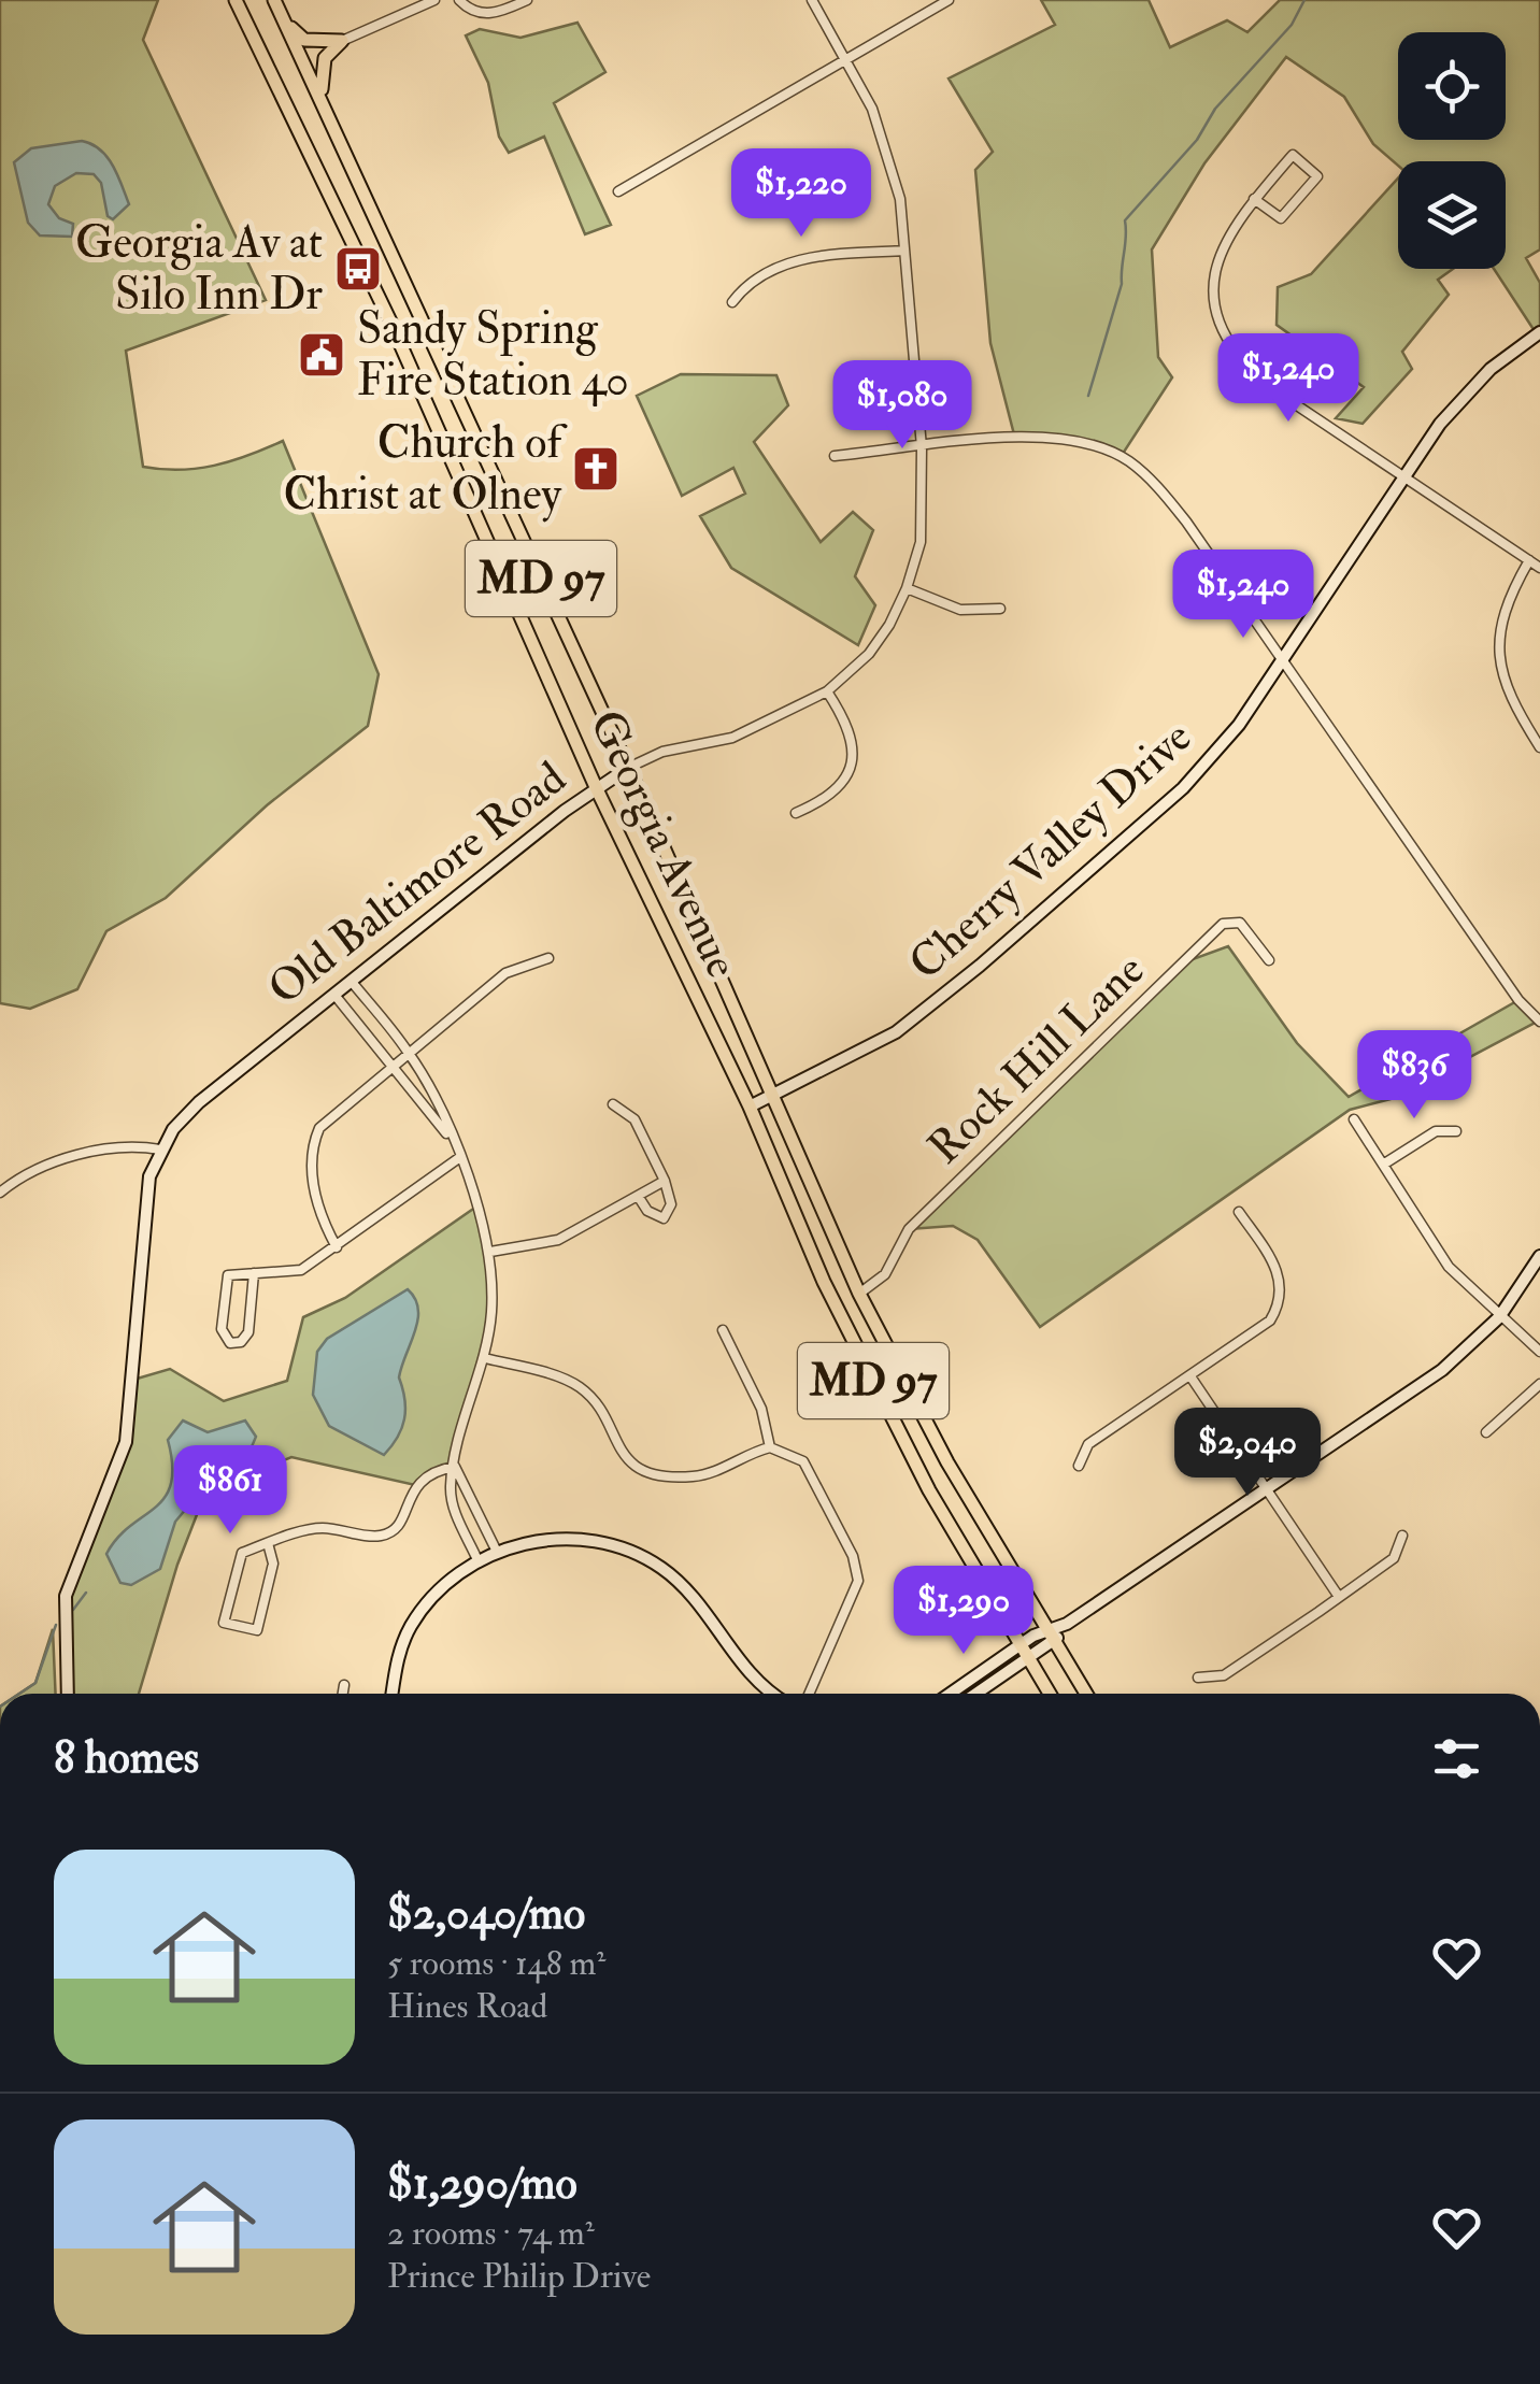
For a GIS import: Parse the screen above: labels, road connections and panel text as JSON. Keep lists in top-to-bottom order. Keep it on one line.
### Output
{"streets":{"main road":["MD 97","Georgia Avenue"],"street":["Cherry Valley Drive","Old Baltimore Road","Rock Hill Lane"]},"crossings":[["Georgia Avenue","Cherry Valley Drive"],["Georgia Avenue","Old Baltimore Road"],["Georgia Avenue","Rock Hill Lane"]],"places":{"bus stop":["Georgia Av at Silo Inn Dr"],"public building":["Sandy Spring Fire Station 40"],"church":["Church of Christ at Olney"]},"page":{"price":["$1,220","$1,240","$1,080","$1,240","$836","$2,040","$861","$1,290"],"heading":"8 homes","list":[{"name":"$2,040/mo","note":"5 rooms · 148 m² · Hines Road"},{"name":"$1,290/mo","note":"2 rooms · 74 m² · Prince Philip Drive"}]}}
